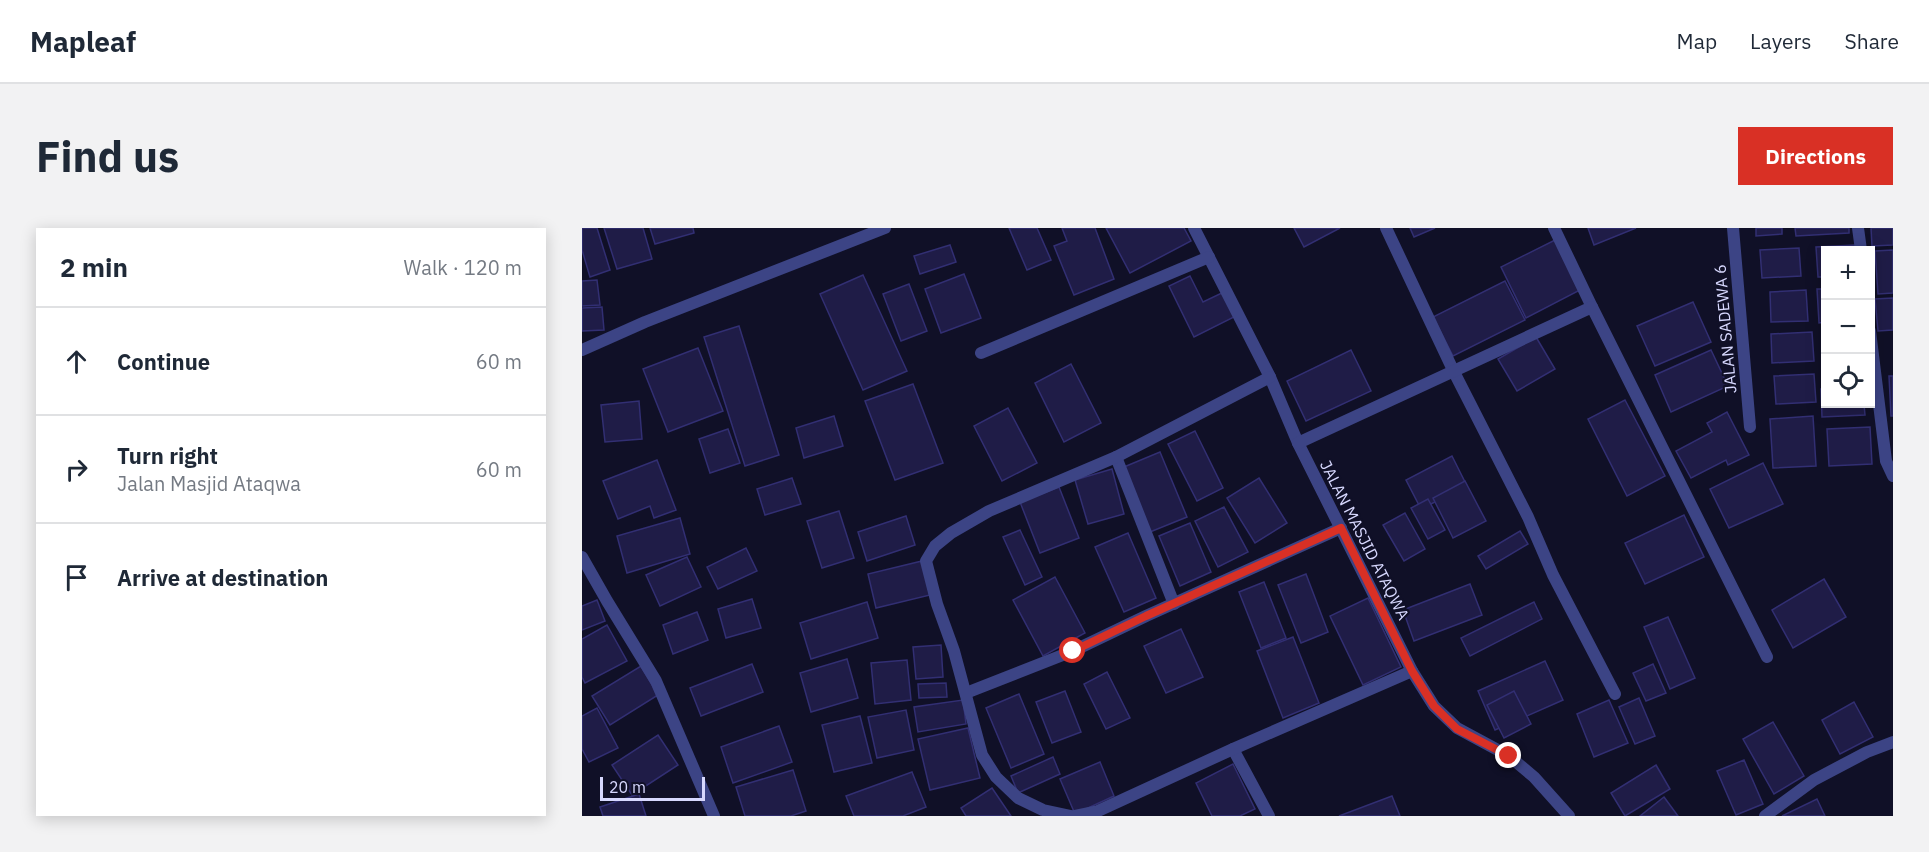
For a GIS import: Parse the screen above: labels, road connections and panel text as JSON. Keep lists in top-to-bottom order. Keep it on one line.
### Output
{"streets":{"street":["JALAN SADEWA 6","JALAN MASJID ATAQWA"]},"scale_bar":"20 m","page":{"header":"Mapleaf","nav":["Map","Layers","Share"],"buttons":"Directions","title":"Find us","heading":["2 min","Walk · 120 m"],"map_buttons":["+","−"],"list":[["Continue","60 m"],["Turn right","Jalan Masjid Ataqwa","60 m"],"Arrive at destination"],"scale":"20 m"}}
